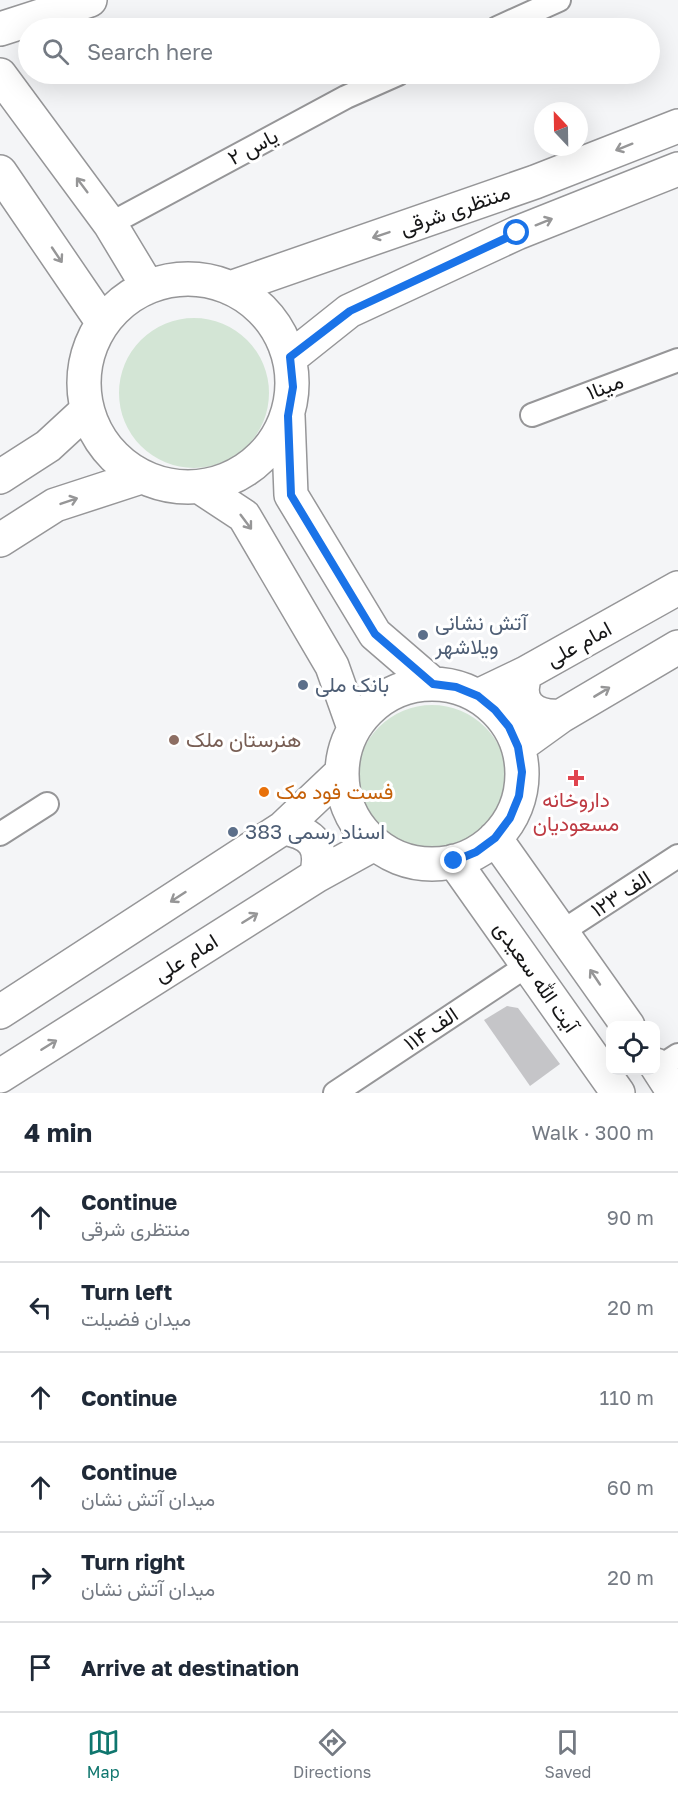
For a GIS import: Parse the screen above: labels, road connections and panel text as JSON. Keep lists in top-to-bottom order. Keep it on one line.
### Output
{"streets":{"main road":["منتظری شرقی","امام علی","آیت الله سعیدی"],"street":["یاس ۲","مینا۱","۱۲۳ الف","۱۱۴ الف"]},"crossings":[["امام علی","آیت الله سعیدی"],["آیت الله سعیدی","۱۱۴ الف"]],"places":{"other":["آتش نشانی ویلاشهر","بانک ملی","هنرستان ملک","فست فود مک","اسناد رسمی 383"],"health":["داروخانه مسعودیان"]},"north":"top","page":{"search":"Search here","heading":["4 min","Walk · 300 m"],"list":[["Continue","منتظری شرقی","90 m"],["Turn left","میدان فضیلت","20 m"],["Continue","110 m"],["Continue","میدان آتش نشان","60 m"],["Turn right","میدان آتش نشان","20 m"],"Arrive at destination"],"nav":["Map","Directions","Saved"]}}
